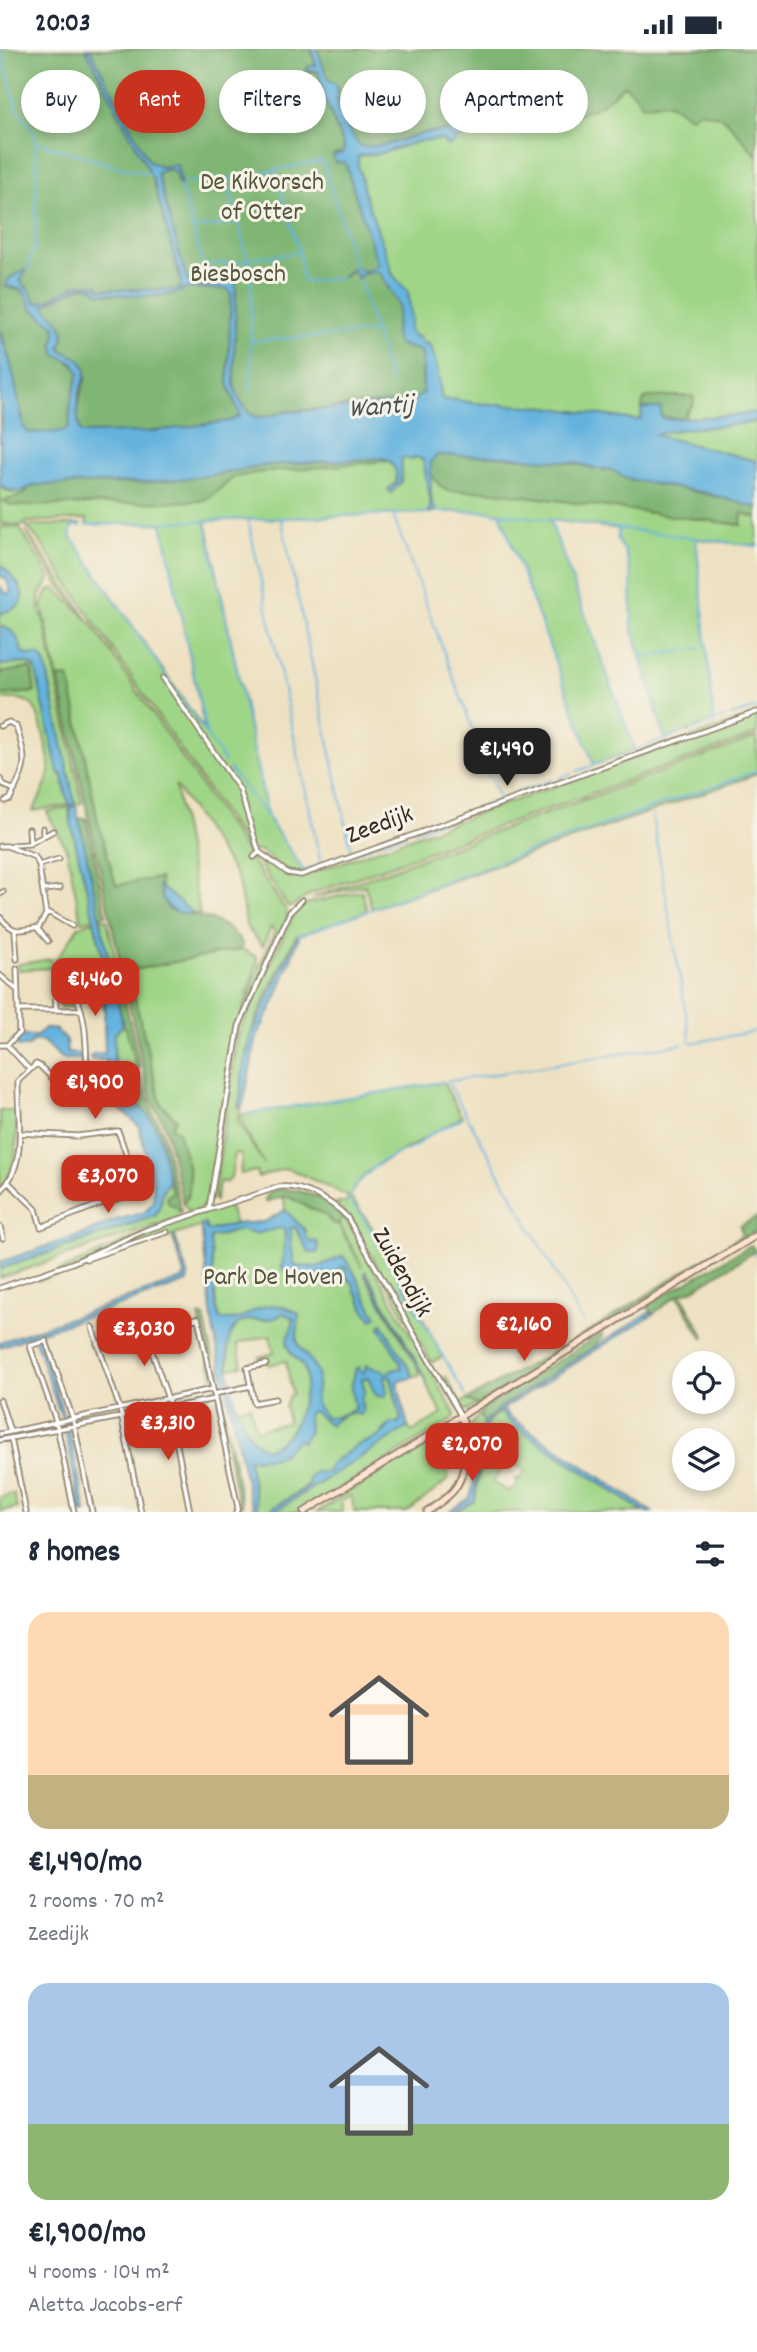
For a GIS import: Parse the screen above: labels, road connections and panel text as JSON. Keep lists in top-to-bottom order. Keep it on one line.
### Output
{"streets":{"main road":["Zuidendijk"],"street":["Zeedijk"]},"water":["Wantij"],"parks":["De Kikvorsch of Otter","Biesbosch","Park De Hoven"],"page":{"status":"20:03","chip":["Buy","Rent","Filters","New","Apartment"],"price":["€1,490","€1,460","€1,900","€3,070","€2,160","€3,030","€3,310","€2,070"],"heading":"8 homes","list":[{"name":"€1,490/mo","note":"2 rooms · 70 m² · Zeedijk"},{"name":"€1,900/mo","note":"4 rooms · 104 m² · Aletta Jacobs-erf"}]}}
